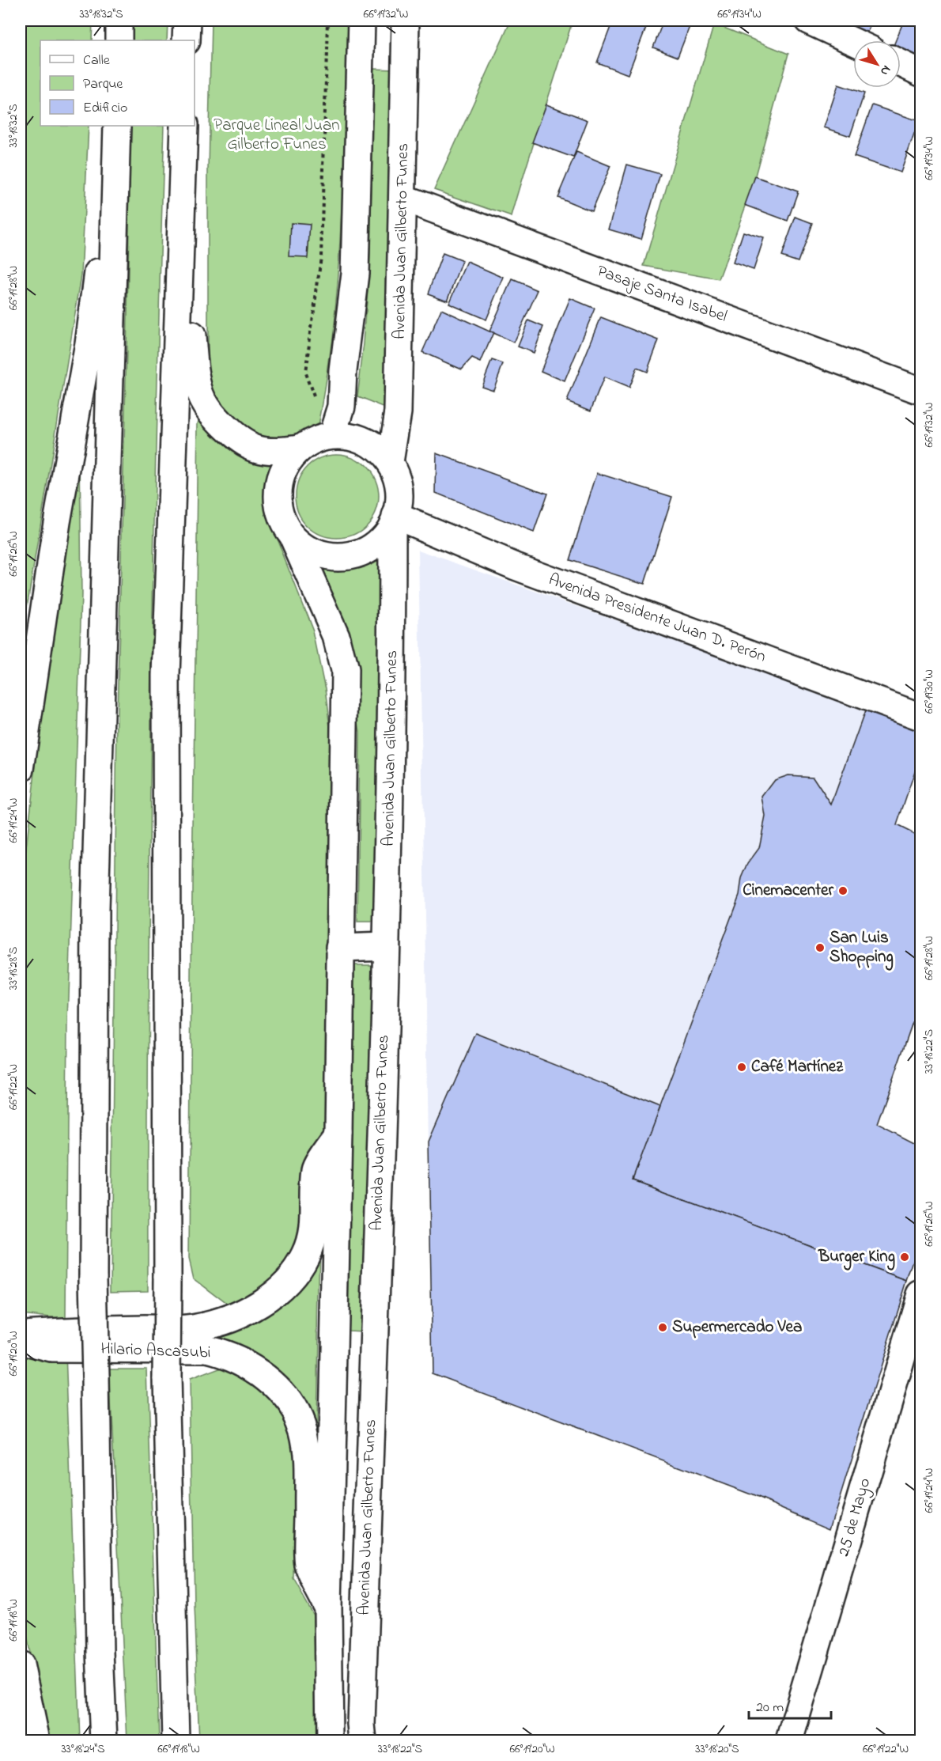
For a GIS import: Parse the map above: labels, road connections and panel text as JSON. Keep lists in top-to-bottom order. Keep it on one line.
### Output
{"streets":{"main road":["Avenida Juan Gilberto Funes","Pasaje Santa Isabel","Avenida Presidente Juan D. Perón","Hilario Ascasubi","25 de Mayo"]},"crossings":[["Avenida Juan Gilberto Funes","Pasaje Santa Isabel"],["Avenida Juan Gilberto Funes","Avenida Presidente Juan D. Perón"]],"parks":["Parque Lineal Juan Gilberto Funes"],"places":["Cinemacenter","San Luis Shopping","Café Martínez","Burger King","Supermercado Vea"],"legend":["Calle","Parque","Edificio"],"scale_bar":"20 m","north":"bottom right","coordinates":["33°18'32\"S","66°19'32\"W","66°19'34\"W","66°19'28\"W","66°19'26\"W","66°19'30\"W","66°19'24\"W","33°18'28\"S","33°18'22\"S","66°19'22\"W","66°19'20\"W","66°19'18\"W","33°18'24\"S","33°18'20\"S"]}
